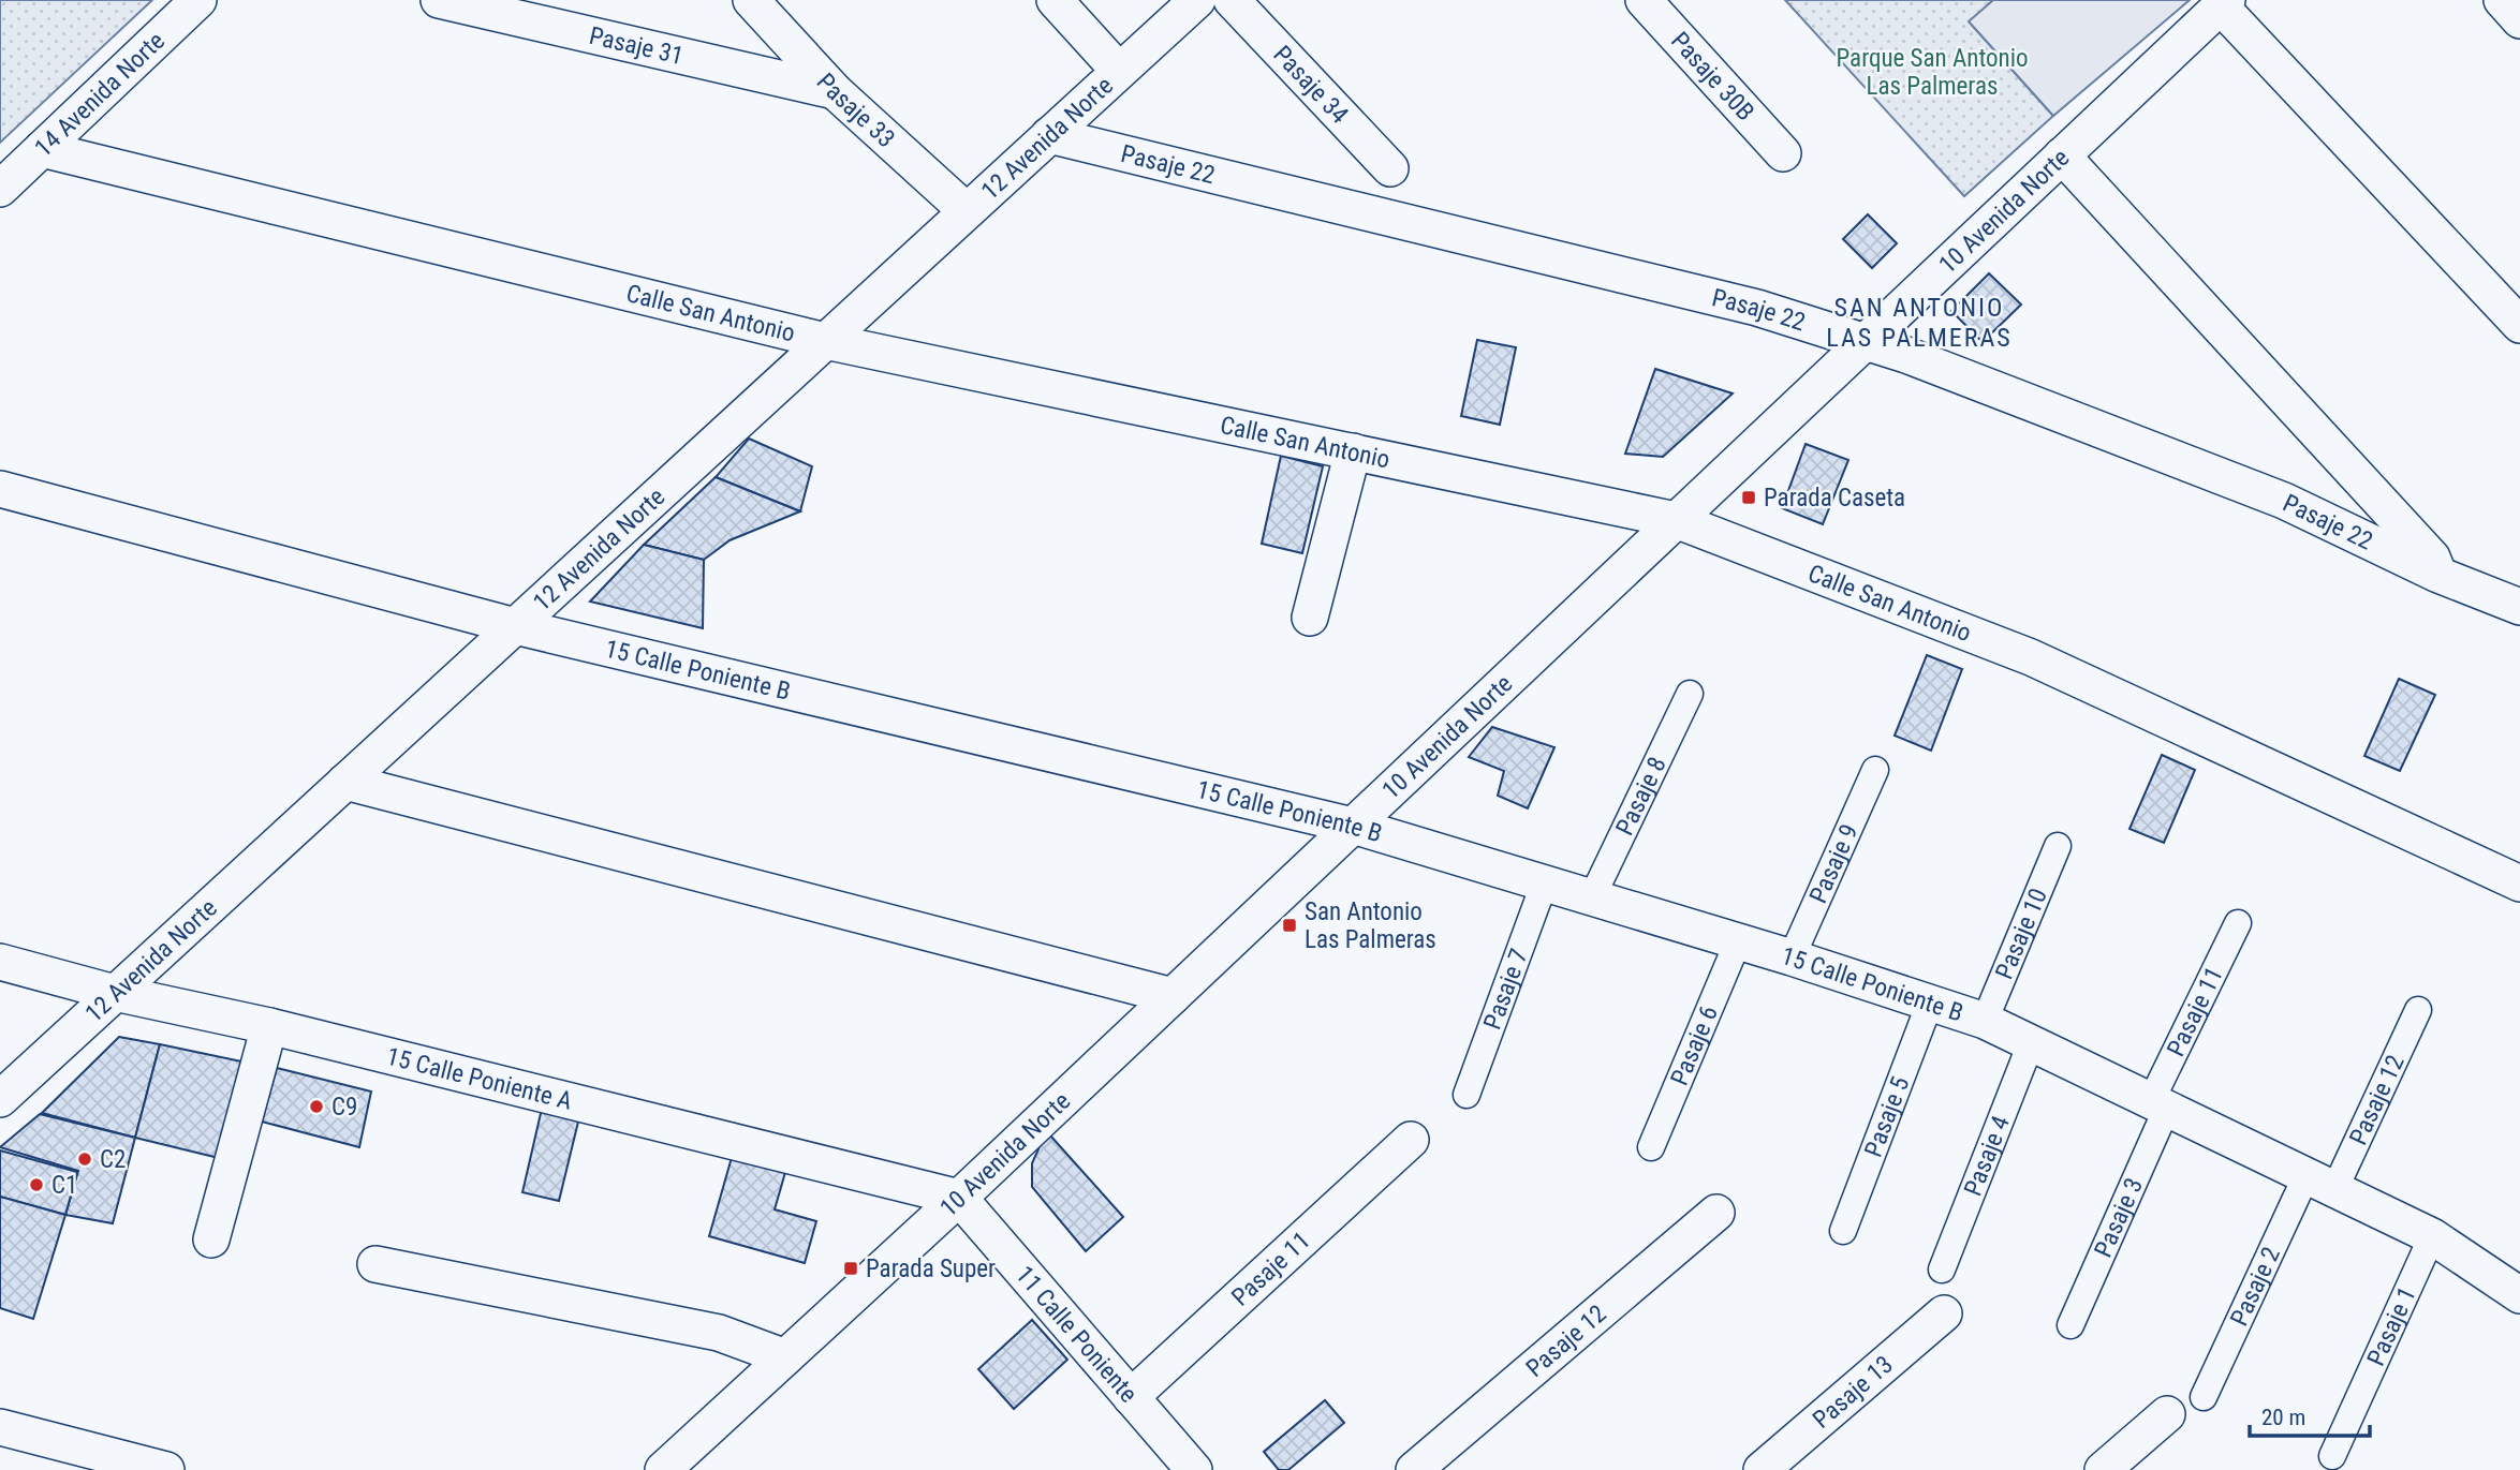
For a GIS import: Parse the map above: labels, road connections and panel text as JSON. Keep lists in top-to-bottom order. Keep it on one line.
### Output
{"streets":{"street":["Pasaje 31","Pasaje 30B","Pasaje 34","14 Avenida Norte","Pasaje 33","12 Avenida Norte","Pasaje 22","10 Avenida Norte","Calle San Antonio","15 Calle Poniente B","Pasaje 8","Pasaje 9","Pasaje 10","Pasaje 7","Pasaje 11","Pasaje 6","15 Calle Poniente A","Pasaje 12","Pasaje 5","Pasaje 4","Pasaje 3","Pasaje 2","Pasaje 1","11 Calle Poniente","Pasaje 13"]},"crossings":[["Pasaje 31","Pasaje 33"],["14 Avenida Norte","Calle San Antonio"],["Pasaje 33","12 Avenida Norte"],["12 Avenida Norte","Pasaje 22"],["12 Avenida Norte","Calle San Antonio"],["12 Avenida Norte","15 Calle Poniente B"],["12 Avenida Norte","15 Calle Poniente A"],["Pasaje 22","10 Avenida Norte"],["10 Avenida Norte","Calle San Antonio"],["10 Avenida Norte","15 Calle Poniente B"],["10 Avenida Norte","15 Calle Poniente A"],["10 Avenida Norte","11 Calle Poniente"],["15 Calle Poniente B","Pasaje 8"],["15 Calle Poniente B","Pasaje 9"],["15 Calle Poniente B","Pasaje 10"],["15 Calle Poniente B","Pasaje 7"],["15 Calle Poniente B","Pasaje 11"],["15 Calle Poniente B","Pasaje 6"],["15 Calle Poniente B","Pasaje 12"],["15 Calle Poniente B","Pasaje 5"],["15 Calle Poniente B","Pasaje 4"],["15 Calle Poniente B","Pasaje 3"],["15 Calle Poniente B","Pasaje 2"],["15 Calle Poniente B","Pasaje 1"],["Pasaje 11","Pasaje 3"],["Pasaje 11","11 Calle Poniente"],["15 Calle Poniente A","11 Calle Poniente"],["Pasaje 12","Pasaje 2"]],"districts":["SAN ANTONIO LAS PALMERAS"],"parks":["Parque San Antonio Las Palmeras"],"places":{"transit":["Parada Caseta","San Antonio Las Palmeras","Parada Super"],"other":["C9","C2","C1"]},"scale_bar":"20 m"}
